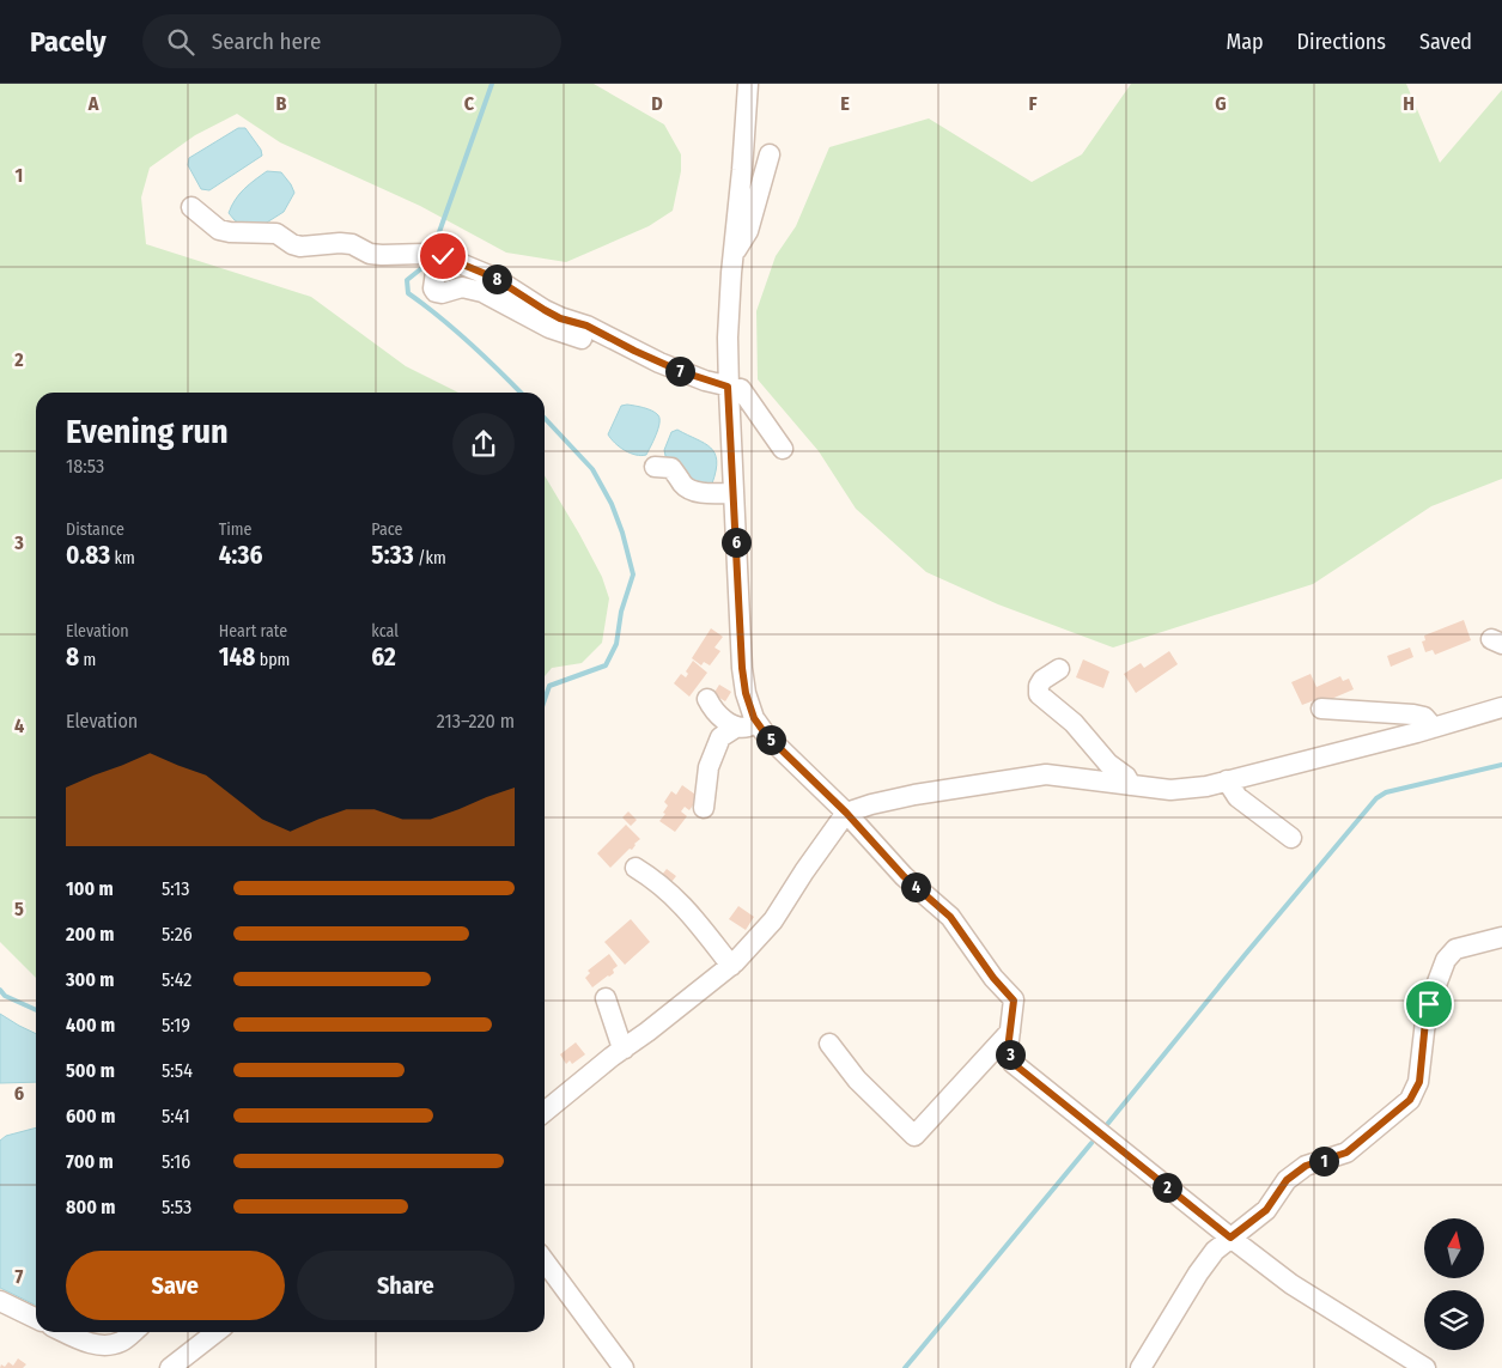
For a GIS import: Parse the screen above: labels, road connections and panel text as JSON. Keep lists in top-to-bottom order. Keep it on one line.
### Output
{"north":"top","page":{"header":"Pacely","search":"Search here","nav":["Map","Directions","Saved"],"pins":["8","7","6","5","4","3","1","2"],"heading":["Evening run","18:53"],"stats":[["Distance","0.83 km"],["Time","4:36"],["Pace","5:33 /km"],["Elevation","8 m"],["Heart rate","148 bpm"],["kcal","62"]],"chart":["Elevation","213–220 m"],"list":[{"name":"100 m","note":"5:13"},{"name":"200 m","note":"5:26"},{"name":"300 m","note":"5:42"},{"name":"400 m","note":"5:19"},{"name":"500 m","note":"5:54"},{"name":"600 m","note":"5:41"},{"name":"700 m","note":"5:16"},{"name":"800 m","note":"5:53"}],"buttons":["Save","Share"]},"grid":{"columns":["A","B","C","D","E","F","G","H"],"rows":["1","2","3","4","5","6","7"]}}
